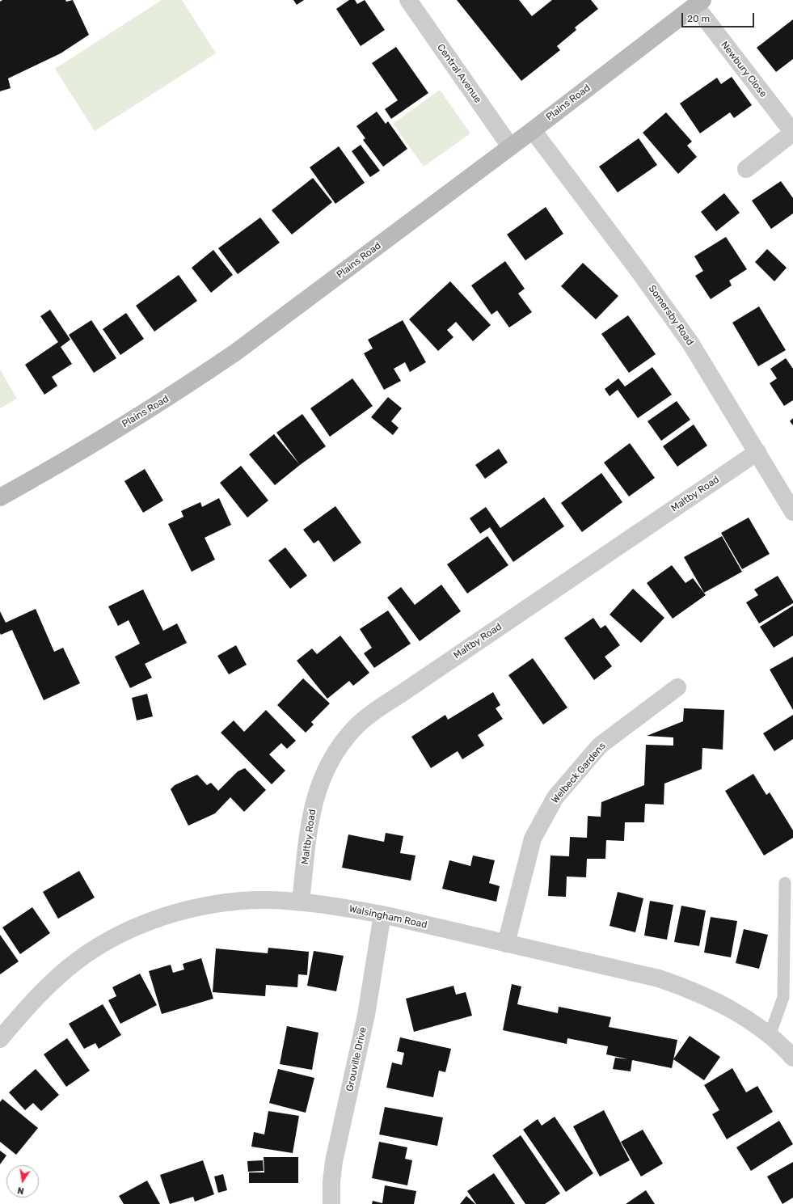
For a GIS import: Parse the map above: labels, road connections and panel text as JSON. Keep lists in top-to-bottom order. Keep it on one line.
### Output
{"streets":{"main road":["Plains Road"],"street":["Newbury Close","Central Avenue","Somersby Road","Maltby Road","Welbeck Gardens","Walsingham Road","Grouville Drive"]},"crossings":[["Newbury Close","Plains Road"],["Central Avenue","Plains Road"],["Plains Road","Somersby Road"],["Somersby Road","Maltby Road"],["Maltby Road","Walsingham Road"],["Welbeck Gardens","Walsingham Road"],["Walsingham Road","Grouville Drive"]],"scale_bar":"20 m","north":"bottom"}
